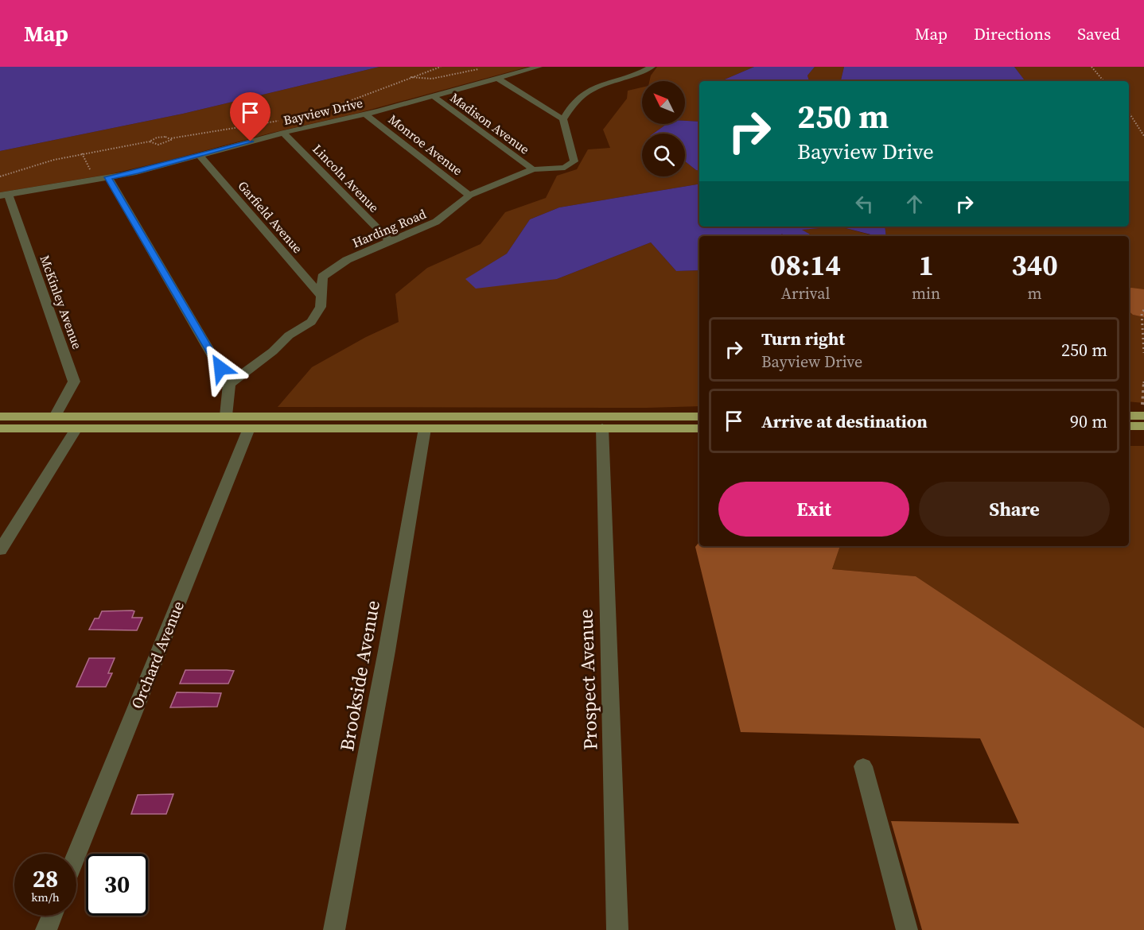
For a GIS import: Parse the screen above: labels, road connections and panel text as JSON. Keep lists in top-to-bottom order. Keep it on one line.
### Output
{"streets":{"street":["Bayview Drive","Madison Avenue","Monroe Avenue","Lincoln Avenue","Garfield Avenue","Harding Road","McKinley Avenue","Orchard Avenue","Brookside Avenue","Prospect Avenue"]},"crossings":[["Bayview Drive","Madison Avenue"],["Bayview Drive","Monroe Avenue"],["Bayview Drive","Lincoln Avenue"],["Bayview Drive","Garfield Avenue"],["Bayview Drive","McKinley Avenue"],["Madison Avenue","Harding Road"],["Monroe Avenue","Harding Road"],["Lincoln Avenue","Harding Road"],["Garfield Avenue","Harding Road"]],"north":"top left","page":{"header":"Map","nav":["Map","Directions","Saved"],"turn":["250 m","Bayview Drive"],"eta":["08:14","Arrival","1","min","340","m"],"list":[{"name":"Turn right","note":"Bayview Drive","value":"250 m"},{"name":"Arrive at destination","value":"90 m"}],"buttons":["Exit","Share"],"speed":"28 km/h","limit":"30"}}
